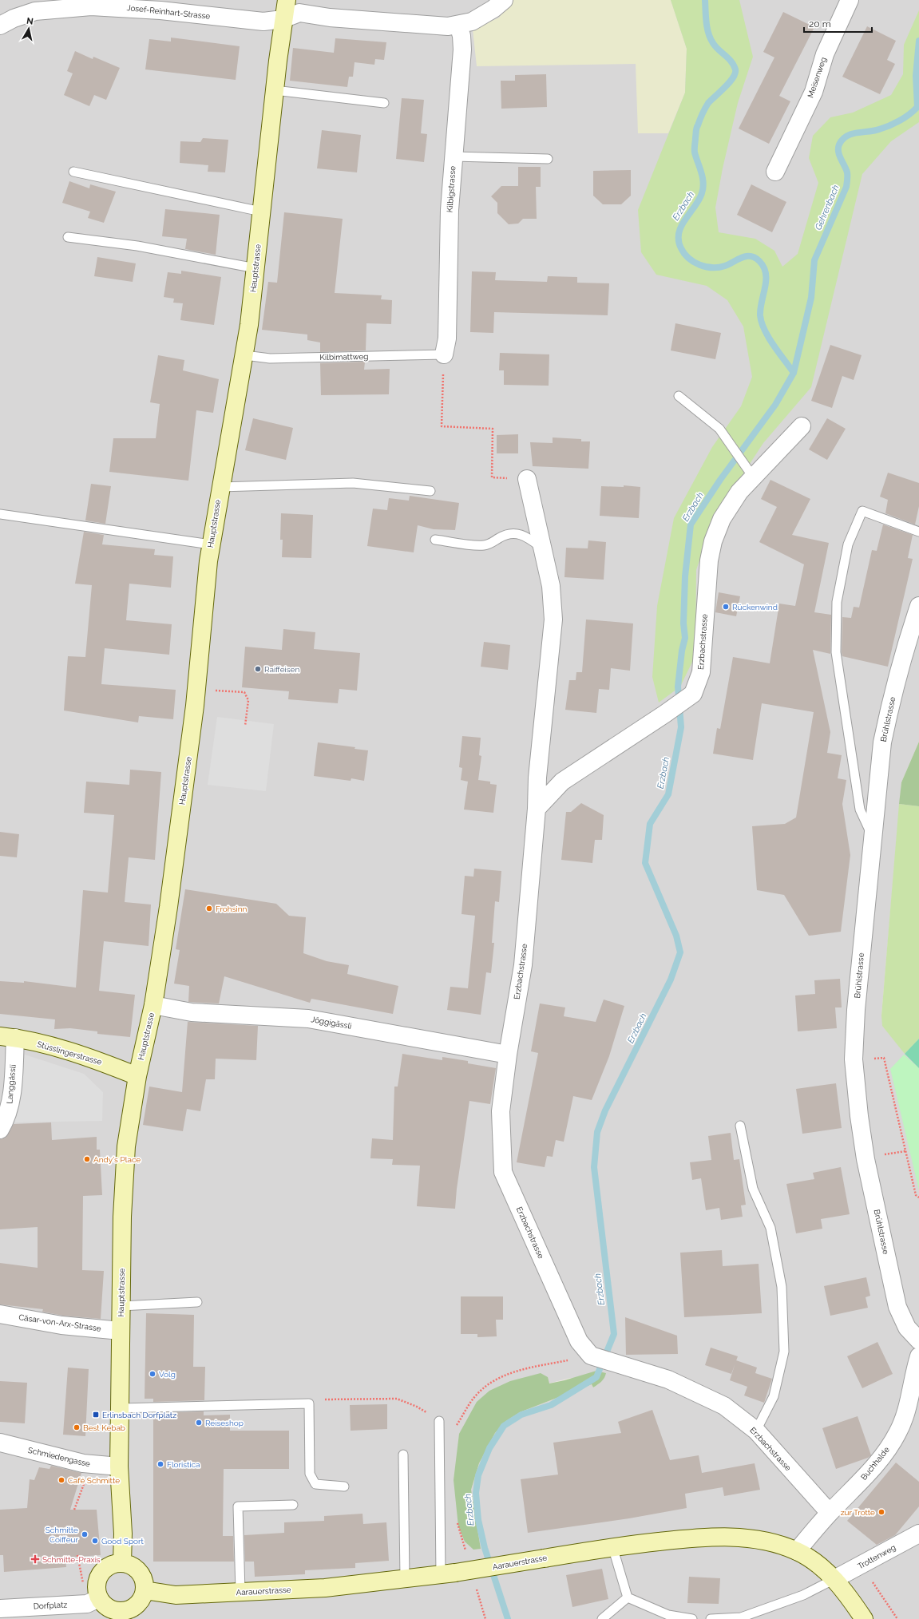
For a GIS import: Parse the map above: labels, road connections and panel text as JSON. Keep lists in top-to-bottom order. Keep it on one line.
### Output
{"streets":{"main road":["Hauptstrasse","Stüsslingerstrasse","Aarauerstrasse"],"street":["Josef-Reinhart-Strasse","Meisenweg","Kilbigstrasse","Erzbachstrasse","Brühlstrasse","Jöggigässli","Langgässli","Cäsar-von-Arx-Strasse","Schmiedengasse","Buchhalde","Trottenweg","Dorfplatz"],"lane":["Kilbimattweg"]},"crossings":[["Josef-Reinhart-Strasse","Hauptstrasse"],["Kilbigstrasse","Kilbimattweg"],["Hauptstrasse","Kilbimattweg"],["Hauptstrasse","Jöggigässli"],["Hauptstrasse","Stüsslingerstrasse"],["Hauptstrasse","Cäsar-von-Arx-Strasse"],["Hauptstrasse","Schmiedengasse"],["Hauptstrasse","Aarauerstrasse"],["Hauptstrasse","Dorfplatz"],["Erzbachstrasse","Jöggigässli"],["Erzbachstrasse","Buchhalde"],["Stüsslingerstrasse","Langgässli"],["Buchhalde","Aarauerstrasse"],["Trottenweg","Aarauerstrasse"],["Aarauerstrasse","Dorfplatz"]],"water":["Erzbach","Gehrenbach"],"places":{"other":["Rückenwind","Raiffeisen","Frohsinn","Andy's Place","Volg","Reiseshop","Best Kebab","Floristica","Café Schmitte","zur Trotte","Schmitte Coiffeur","Good Sport"],"transit":["Erlinsbach Dorfplatz"],"health":["Schmitte-Praxis"]},"scale_bar":"20 m","north":"top"}
